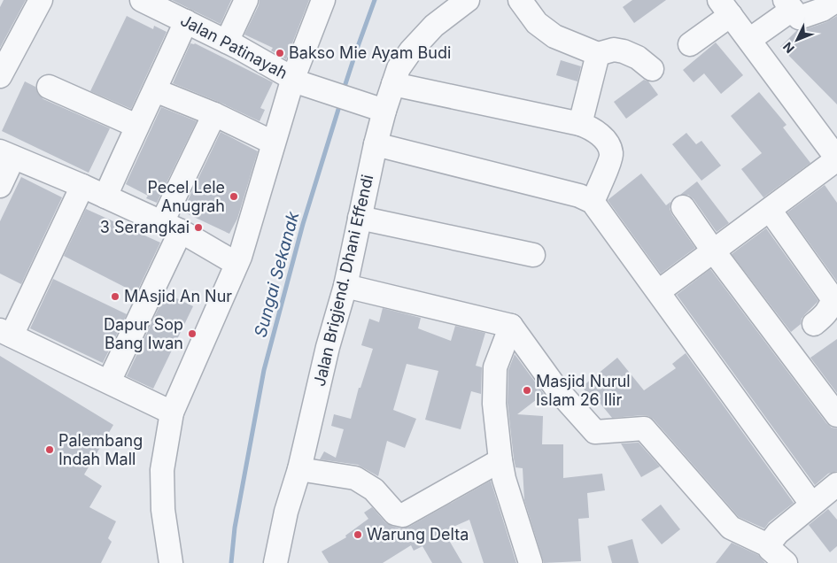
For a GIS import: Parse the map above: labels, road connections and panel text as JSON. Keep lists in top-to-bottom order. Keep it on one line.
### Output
{"streets":{"street":["Jalan Patinayah","Jalan Brigjend. Dhani Effendi"]},"crossings":[["Jalan Patinayah","Jalan Brigjend. Dhani Effendi"]],"water":["Sungai Sekanak"],"places":["Bakso Mie Ayam Budi","Pecel Lele Anugrah","3 Serangkai","MAsjid An Nur","Dapur Sop Bang Iwan","Masjid Nurul Islam 26 Ilir","Palembang Indah Mall","Warung Delta"],"north":"bottom left"}
